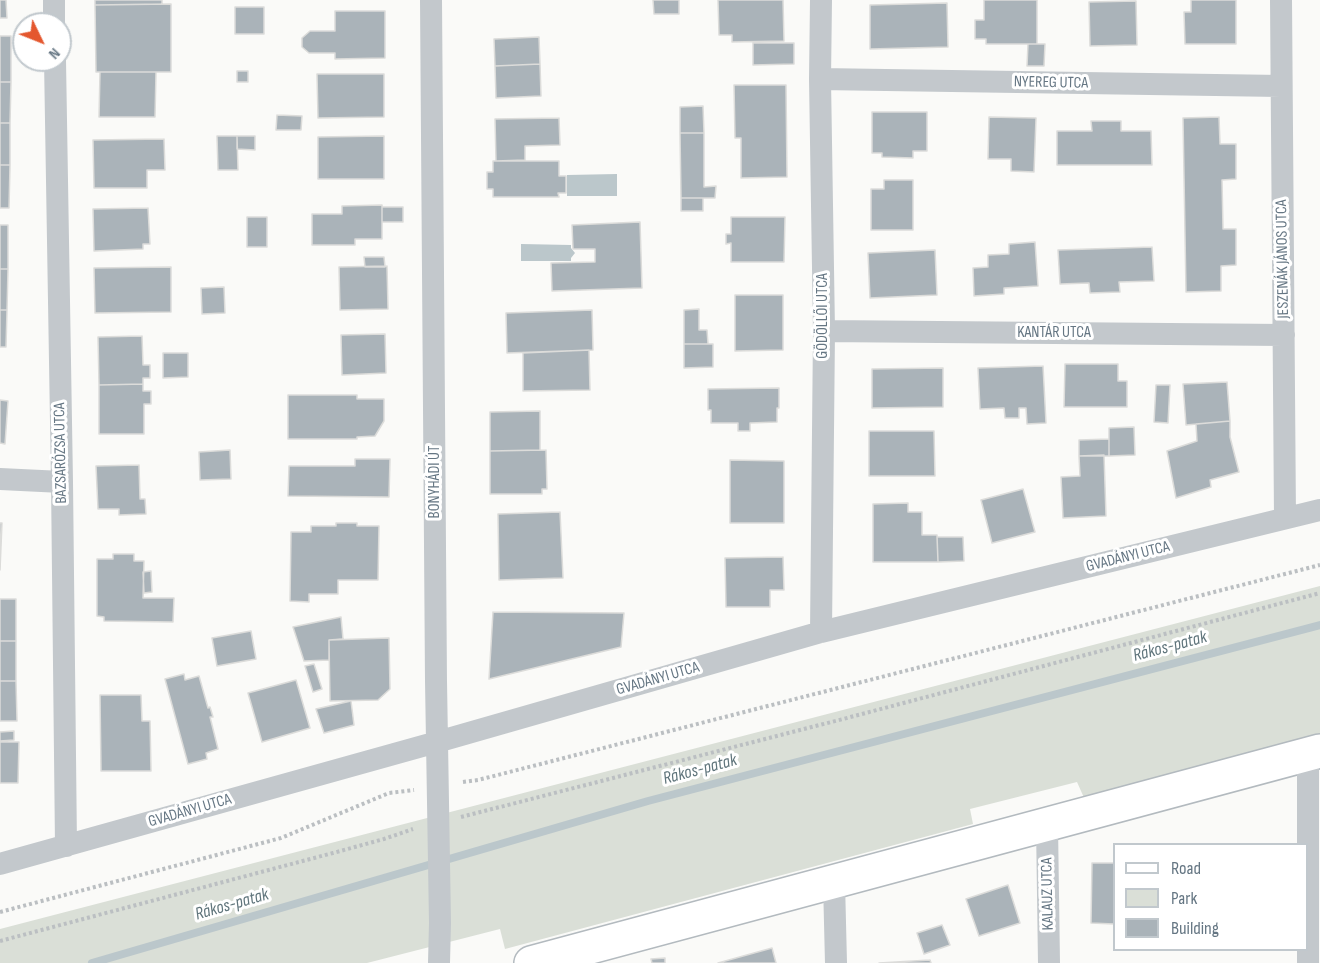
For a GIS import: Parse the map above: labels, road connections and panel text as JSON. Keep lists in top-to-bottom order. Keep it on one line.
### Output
{"streets":{"street":["NYEREG UTCA","JESZENÁK JÁNOS UTCA","GÖDÖLLŐI UTCA","KANTÁR UTCA","BAZSARÓZSA UTCA","BONYHÁDI ÚT","GVADÁNYI UTCA","KALAUZ UTCA"]},"crossings":[["NYEREG UTCA","JESZENÁK JÁNOS UTCA"],["NYEREG UTCA","GÖDÖLLŐI UTCA"],["JESZENÁK JÁNOS UTCA","KANTÁR UTCA"],["JESZENÁK JÁNOS UTCA","GVADÁNYI UTCA"],["GÖDÖLLŐI UTCA","KANTÁR UTCA"],["GÖDÖLLŐI UTCA","GVADÁNYI UTCA"],["BAZSARÓZSA UTCA","GVADÁNYI UTCA"],["BONYHÁDI ÚT","GVADÁNYI UTCA"]],"water":["Rákos-patak"],"legend":["Road","Park","Building"],"north":"bottom right"}
